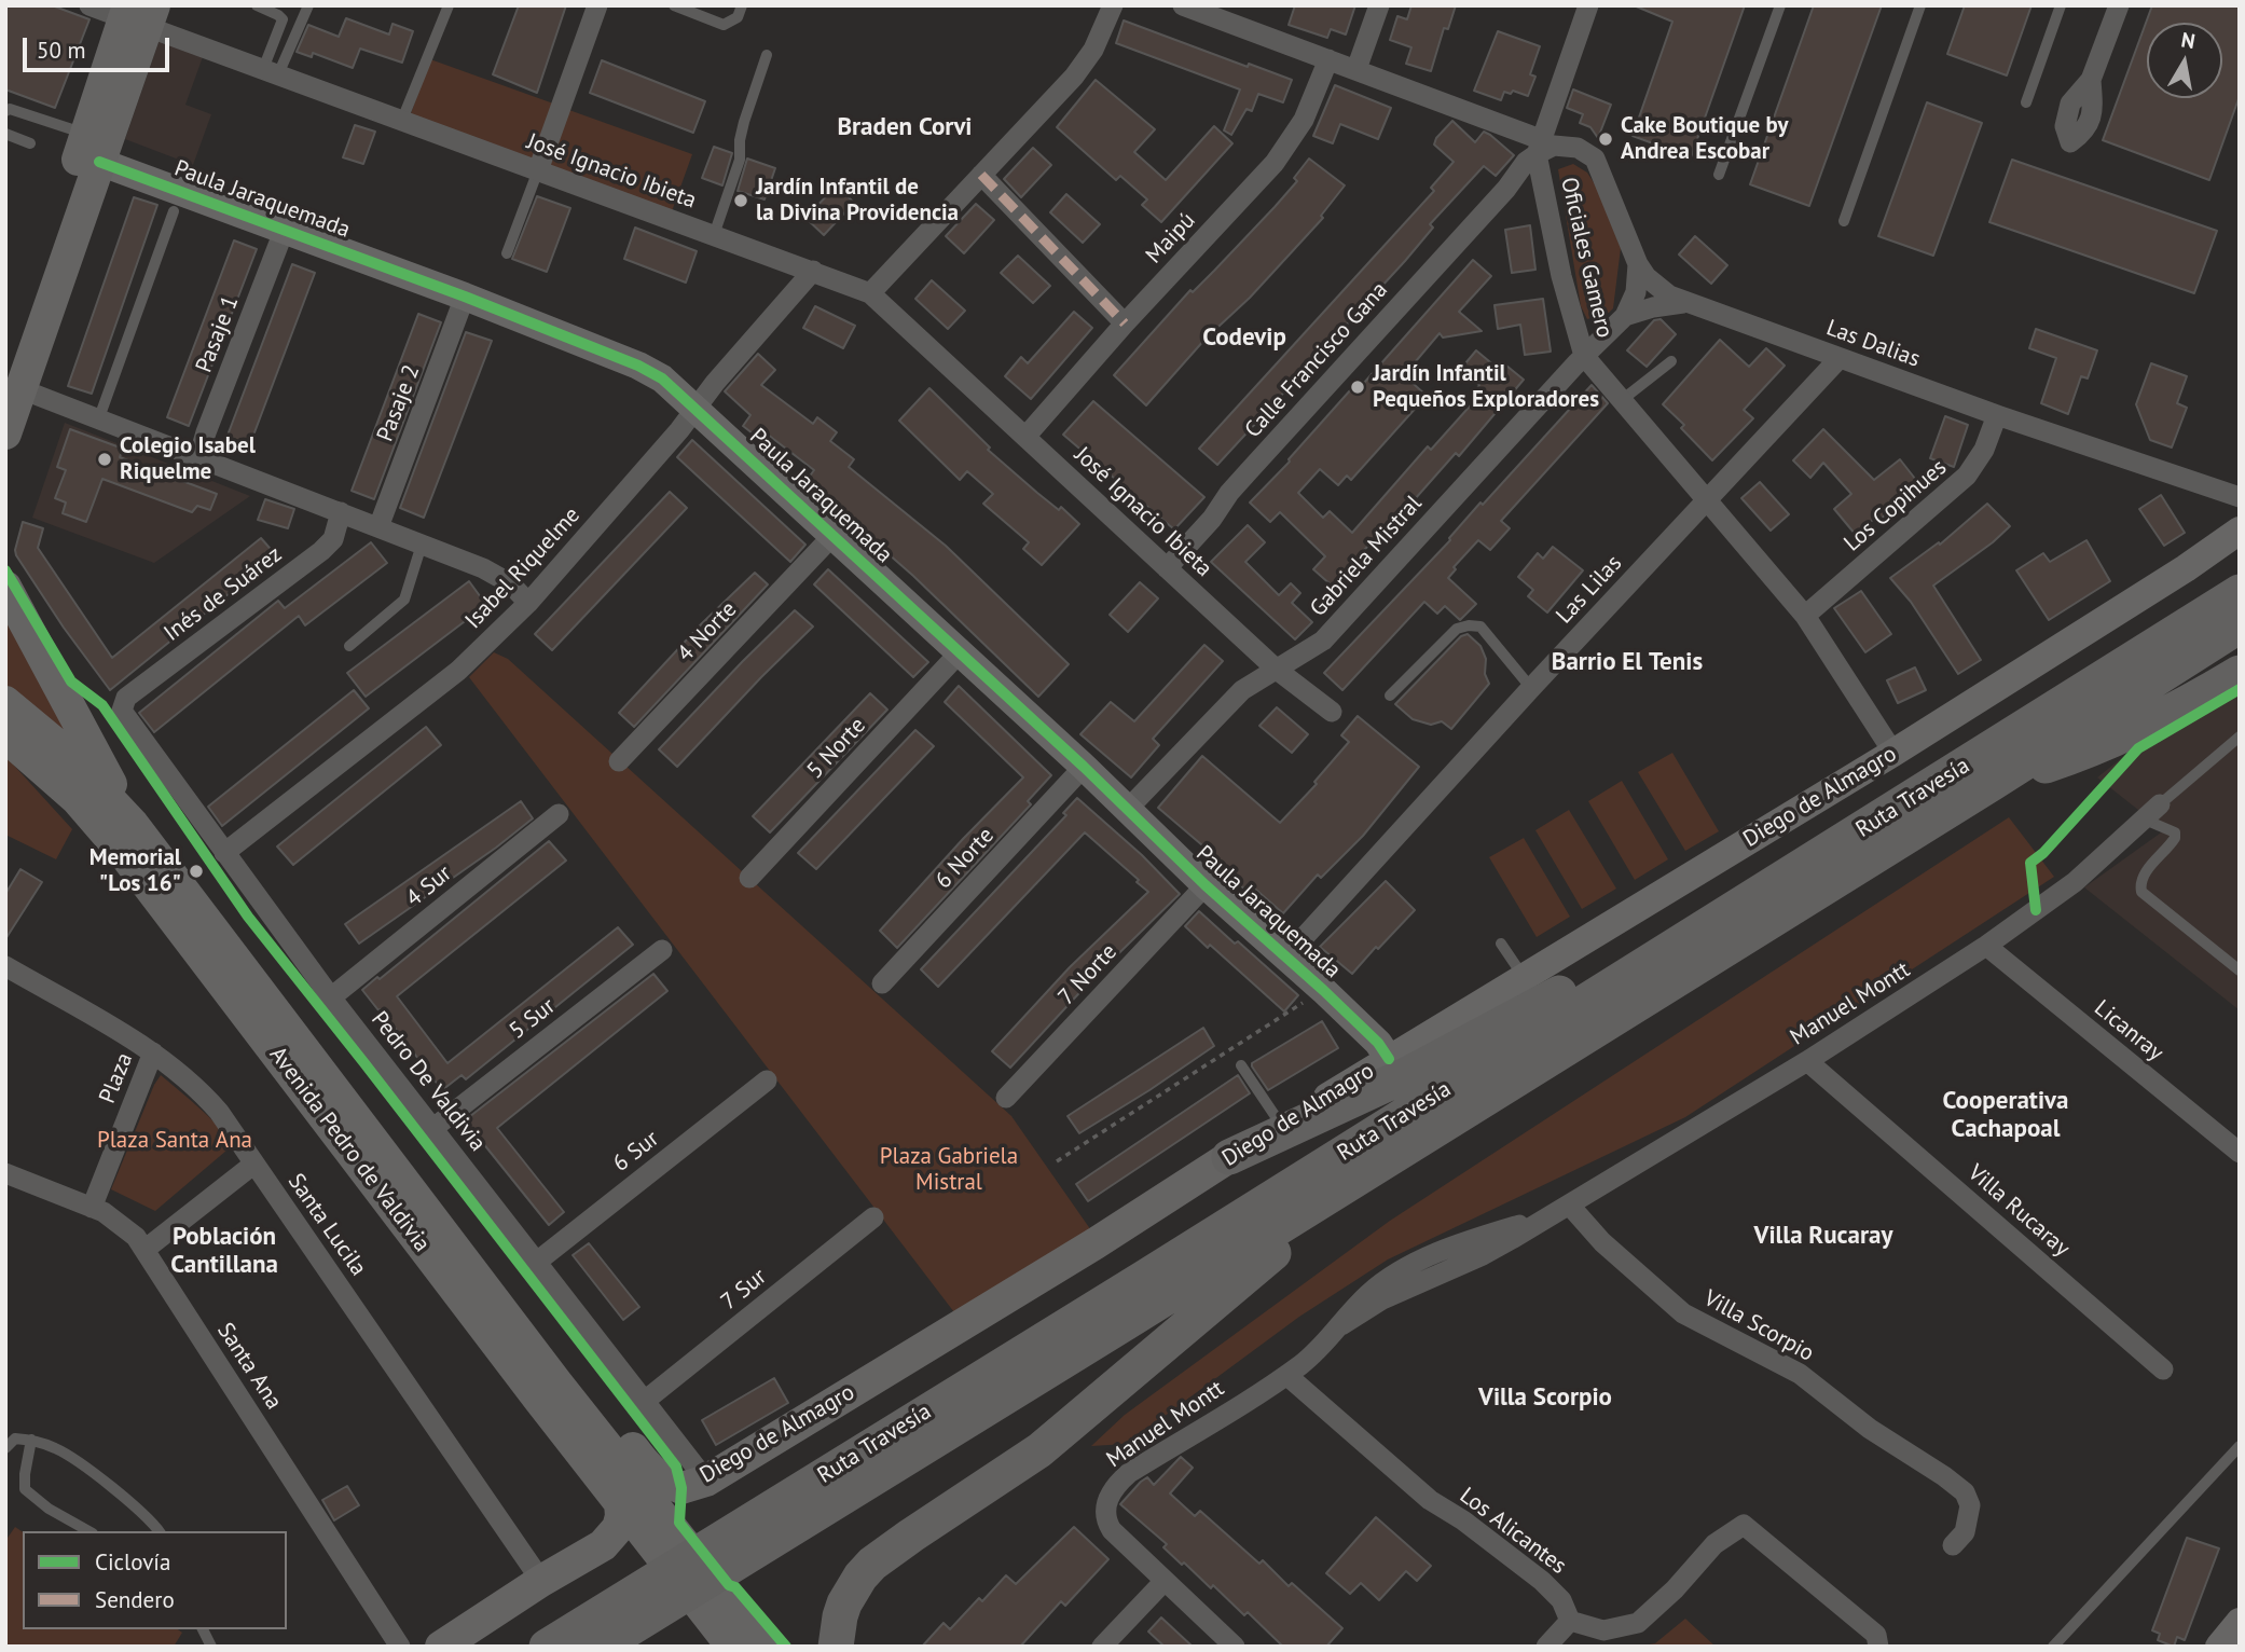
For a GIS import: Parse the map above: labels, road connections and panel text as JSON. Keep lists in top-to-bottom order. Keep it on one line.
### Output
{"streets":{"highway":["Ruta Travesía"],"main road":["Diego de Almagro","Avenida Pedro de Valdivia"],"street":["José Ignacio Ibieta","Paula Jaraquemada","Maipú","Oficiales Gamero","Pasaje 1","Las Dalias","Calle Francisco Gana","Pasaje 2","Los Copihues","Gabriela Mistral","Isabel Riquelme","Las Lilas","Inés de Suárez","4 Norte","5 Norte","6 Norte","4 Sur","7 Norte","Manuel Montt","5 Sur","Licanray","Plaza","Pedro De Valdivia","6 Sur","Villa Rucaray","Santa Lucila","7 Sur","Villa Scorpio","Santa Ana","Los Alicantes"]},"crossings":[["José Ignacio Ibieta","Maipú"],["José Ignacio Ibieta","Calle Francisco Gana"],["José Ignacio Ibieta","Gabriela Mistral"],["José Ignacio Ibieta","Isabel Riquelme"],["Paula Jaraquemada","Pasaje 1"],["Paula Jaraquemada","Pasaje 2"],["Paula Jaraquemada","Gabriela Mistral"],["Paula Jaraquemada","Isabel Riquelme"],["Paula Jaraquemada","Las Lilas"],["Paula Jaraquemada","4 Norte"],["Paula Jaraquemada","5 Norte"],["Paula Jaraquemada","Diego de Almagro"],["Paula Jaraquemada","6 Norte"],["Paula Jaraquemada","7 Norte"],["Oficiales Gamero","Las Dalias"],["Oficiales Gamero","Calle Francisco Gana"],["Oficiales Gamero","Los Copihues"],["Oficiales Gamero","Gabriela Mistral"],["Oficiales Gamero","Las Lilas"],["Oficiales Gamero","Diego de Almagro"],["Las Dalias","Calle Francisco Gana"],["Las Dalias","Los Copihues"],["Las Dalias","Gabriela Mistral"],["Las Dalias","Las Lilas"],["Isabel Riquelme","Pedro De Valdivia"],["Inés de Suárez","Pedro De Valdivia"],["Diego de Almagro","Pedro De Valdivia"],["Diego de Almagro","Avenida Pedro de Valdivia"],["4 Sur","Pedro De Valdivia"],["Manuel Montt","Licanray"],["Manuel Montt","Villa Rucaray"],["Manuel Montt","Villa Scorpio"],["Manuel Montt","Los Alicantes"],["5 Sur","Pedro De Valdivia"],["Plaza","Santa Lucila"],["Plaza","Santa Ana"],["Pedro De Valdivia","6 Sur"],["Pedro De Valdivia","7 Sur"]],"districts":["Braden Corvi","Codevip","Barrio El Tenis","Cooperativa Cachapoal","Villa Rucaray","Población Cantillana","Villa Scorpio"],"parks":["Plaza Santa Ana","Plaza Gabriela Mistral"],"places":["Cake Boutique by Andrea Escobar","Jardín Infantil de la Divina Providencia","Jardín Infantil Pequeños Exploradores","Colegio Isabel Riquelme","Memorial \"Los 16\""],"legend":["Ciclovía","Sendero"],"scale_bar":"50 m","north":"top"}
